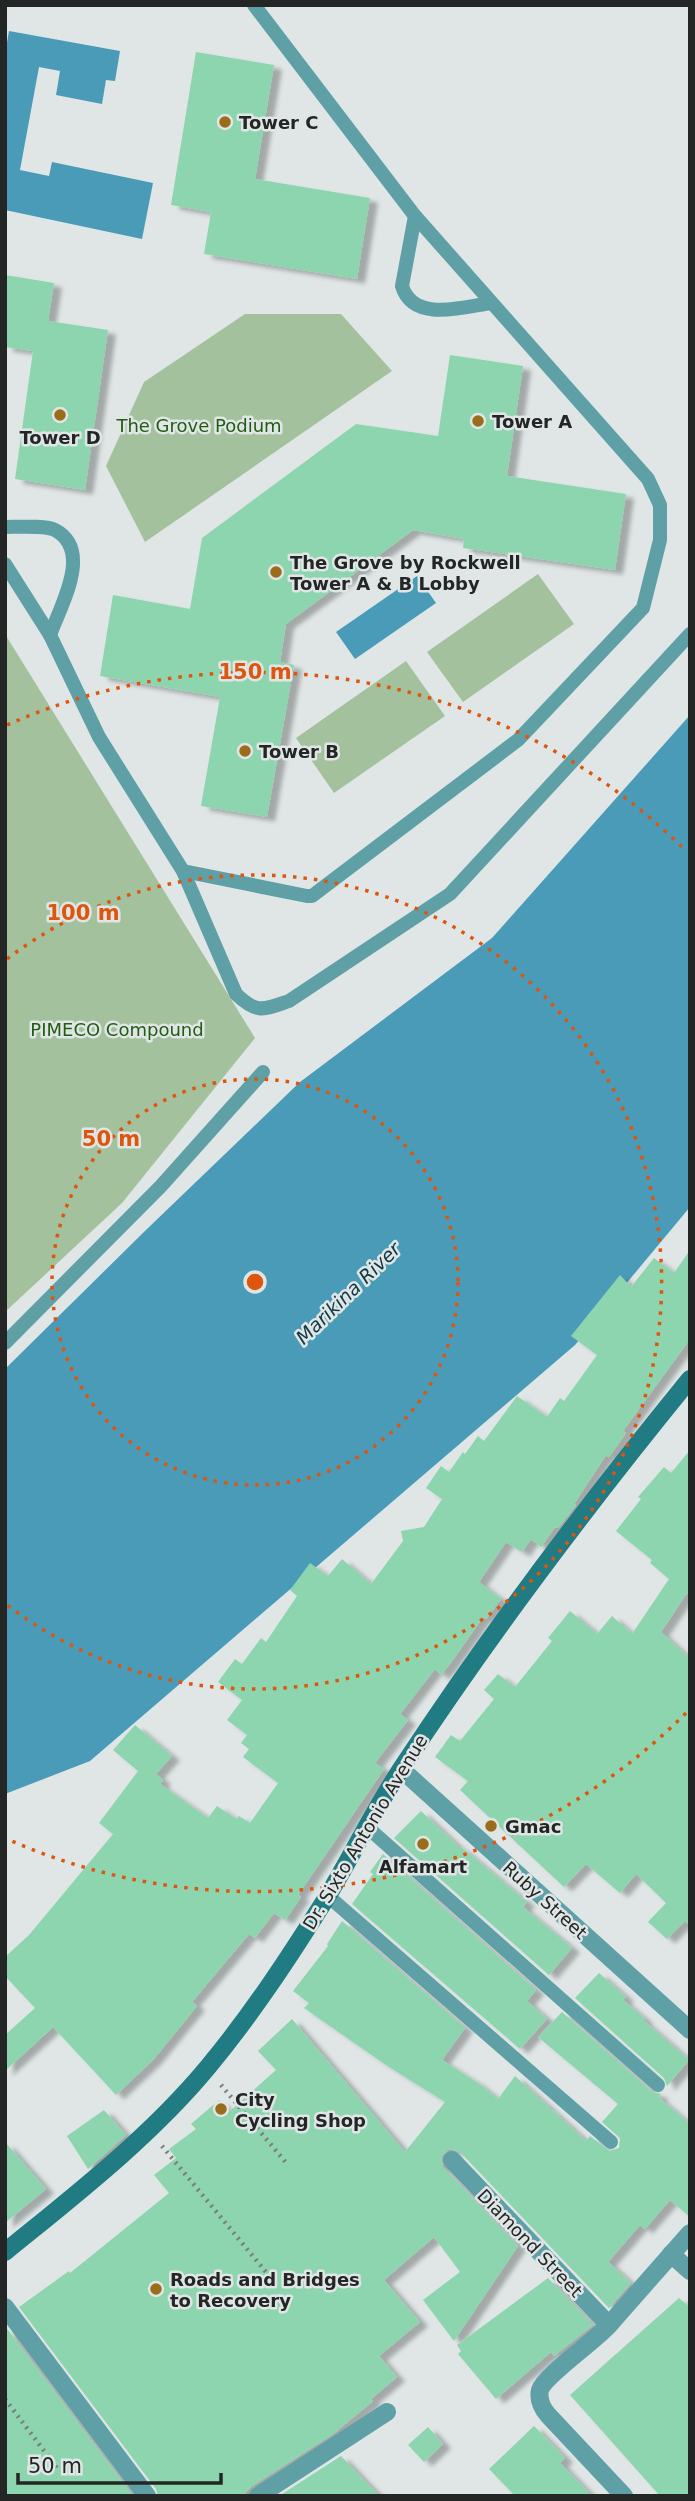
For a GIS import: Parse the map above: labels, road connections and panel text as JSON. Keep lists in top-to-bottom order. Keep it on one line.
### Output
{"streets":{"main road":["Dr. Sixto Antonio Avenue"],"street":["Ruby Street","Diamond Street"]},"crossings":[["Dr. Sixto Antonio Avenue","Ruby Street"]],"water":["Marikina River"],"parks":["The Grove Podium","PIMECO Compound"],"places":["Tower C","Tower D","Tower A","The Grove by Rockwell Tower A & B Lobby","Tower B","Gmac","Alfamart","City Cycling Shop","Roads and Bridges to Recovery"],"scale_bar":"50 m","rings":["150 m","100 m","50 m"]}
